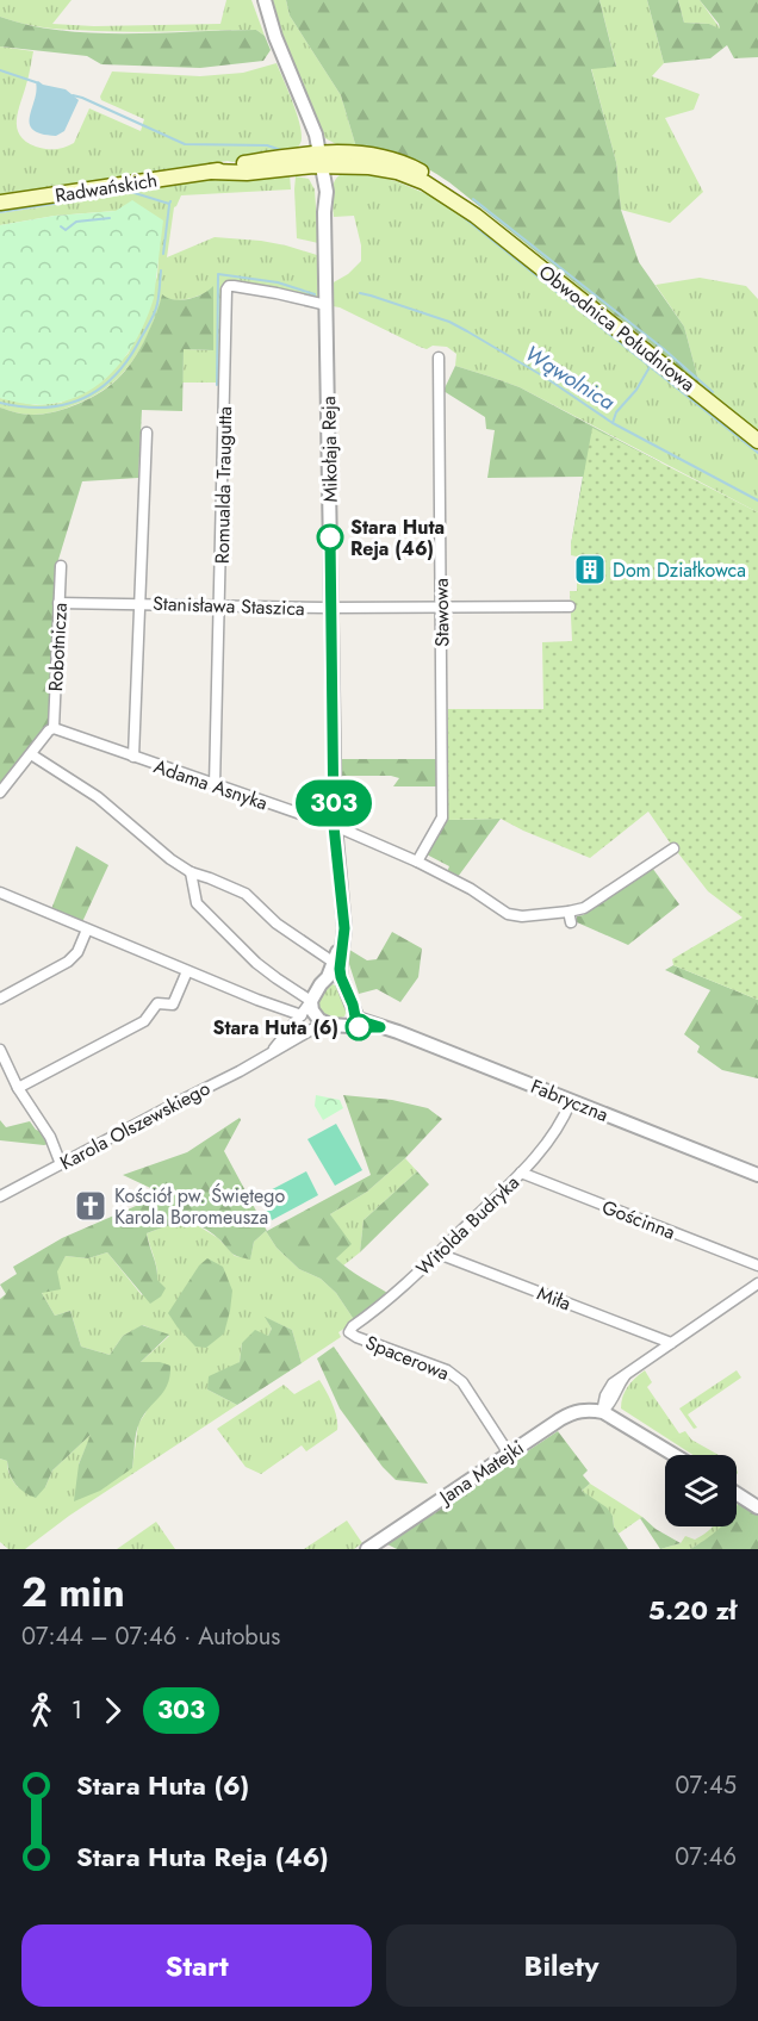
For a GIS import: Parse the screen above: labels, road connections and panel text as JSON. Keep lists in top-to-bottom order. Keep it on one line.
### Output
{"streets":{"main road":["Radwańskich","Obwodnica Południowa"],"street":["Mikołaja Reja","Romualda Traugutta","Stanisława Staszica","Stawowa","Robotnicza","Adama Asnyka","Fabryczna","Karola Olszewskiego","Gościnna","Witolda Budryka","Miła","Spacerowa","Jana Matejki"]},"crossings":[["Radwańskich","Obwodnica Południowa"],["Radwańskich","Mikołaja Reja"],["Mikołaja Reja","Romualda Traugutta"],["Mikołaja Reja","Stanisława Staszica"],["Mikołaja Reja","Adama Asnyka"],["Romualda Traugutta","Stanisława Staszica"],["Romualda Traugutta","Adama Asnyka"],["Stanisława Staszica","Stawowa"],["Stanisława Staszica","Robotnicza"],["Stawowa","Adama Asnyka"],["Robotnicza","Adama Asnyka"],["Fabryczna","Karola Olszewskiego"],["Fabryczna","Witolda Budryka"],["Gościnna","Witolda Budryka"],["Witolda Budryka","Miła"],["Witolda Budryka","Spacerowa"],["Spacerowa","Jana Matejki"]],"water":["Wąwolnica"],"places":{"other":["Stara Huta Reja (46)","Stara Huta (6)"],"building":["Dom Działkowca"],"church":["Kościół pw. Świętego Karola Boromeusza"]},"lines":["bus line 303"],"page":{"on_map":"303","heading":["2 min","07:44 – 07:46 · Autobus","5.20 zł"],"legs":["1","303"],"list":[{"name":"Stara Huta (6)","value":"07:45"},{"name":"Stara Huta Reja (46)","value":"07:46"}],"buttons":["Start","Bilety"]}}
